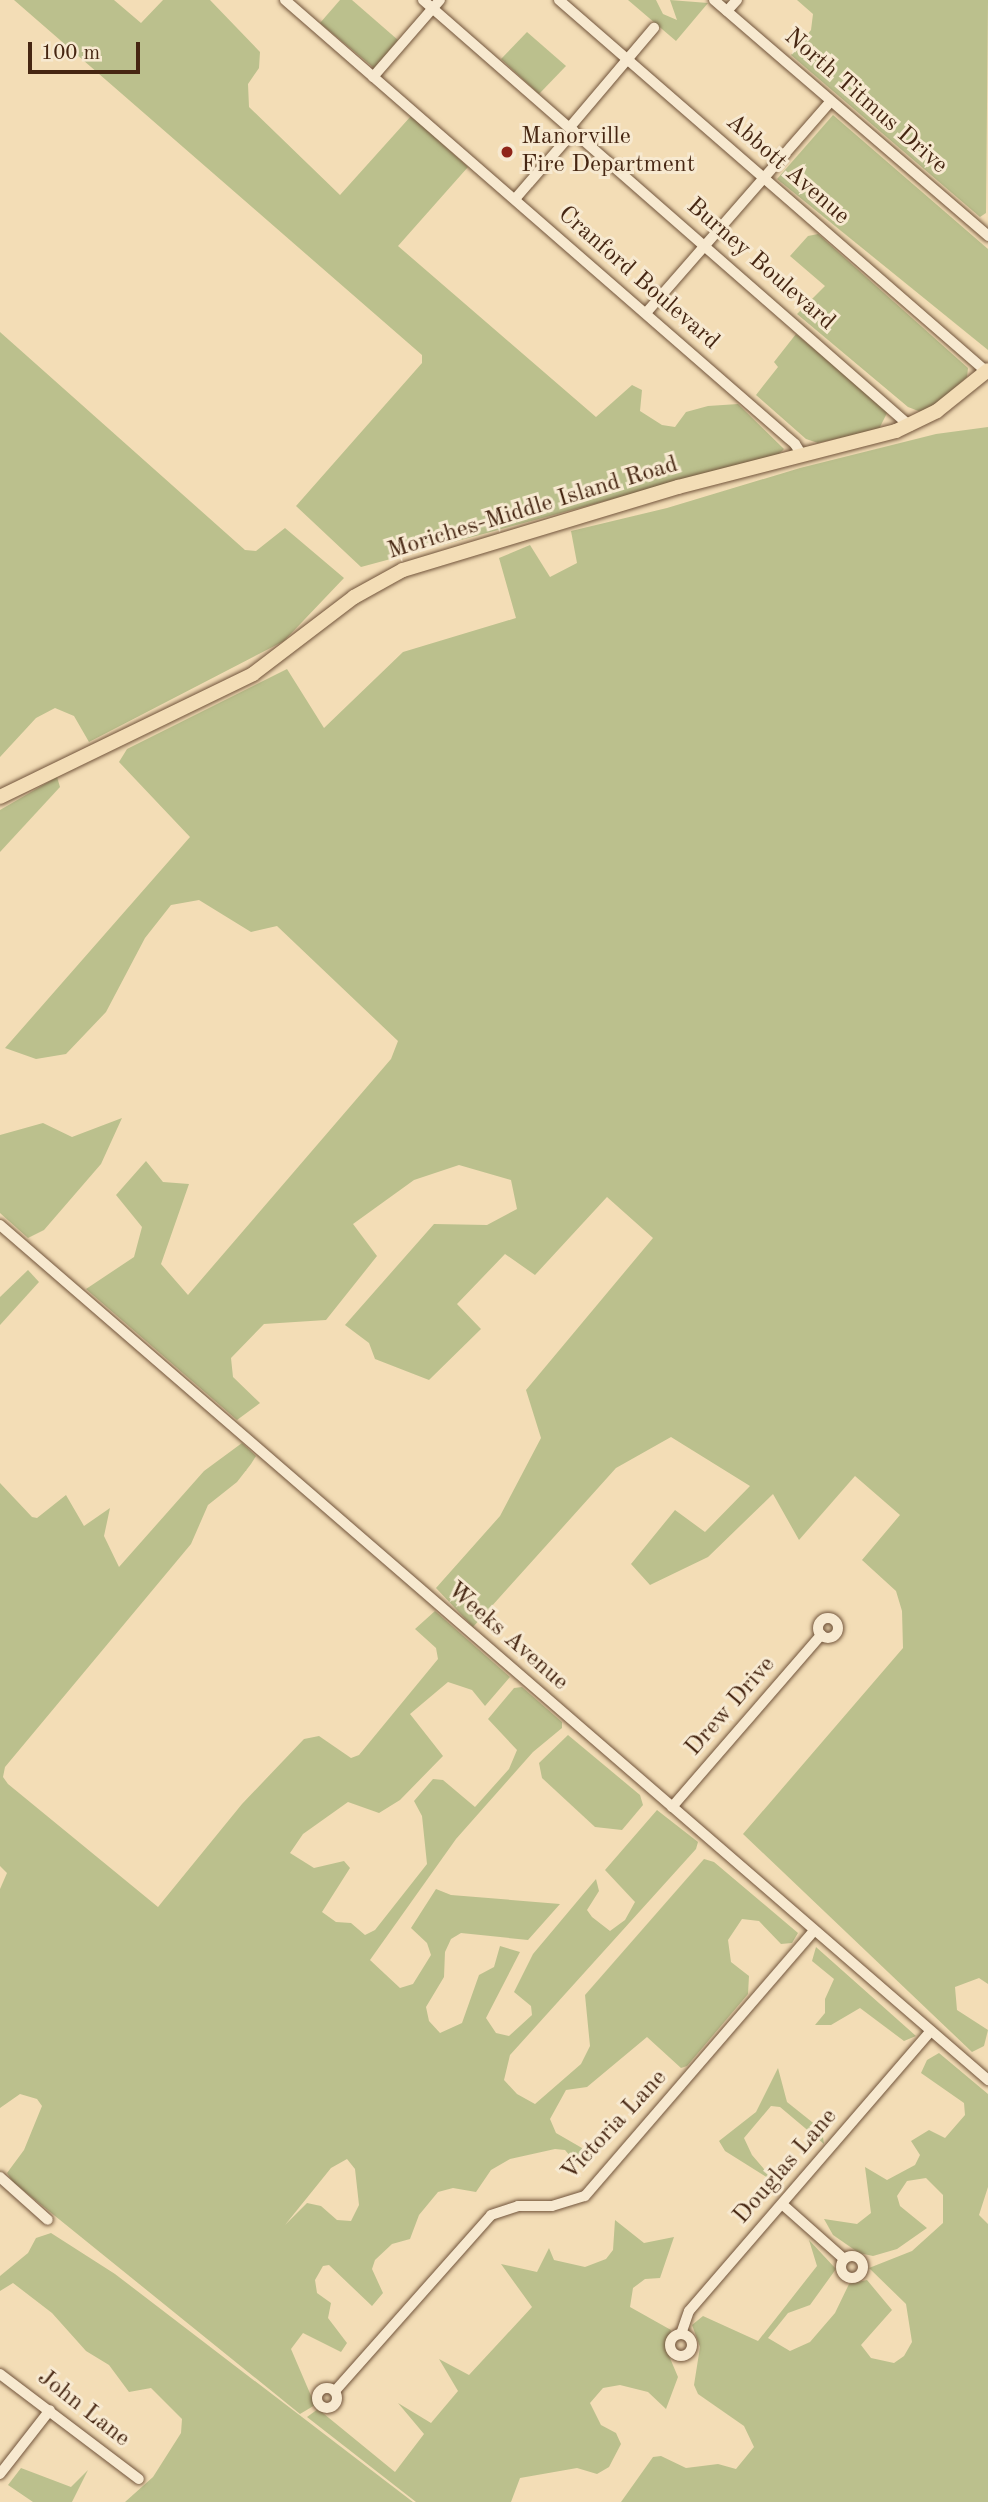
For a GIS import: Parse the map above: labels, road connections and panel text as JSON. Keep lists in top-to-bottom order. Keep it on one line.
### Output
{"streets":{"main road":["Moriches-Middle Island Road"],"street":["North Titmus Drive","Abbott Avenue","Burney Boulevard","Cranford Boulevard","Weeks Avenue","Drew Drive","Victoria Lane","Douglas Lane","John Lane"]},"crossings":[["Abbott Avenue","Moriches-Middle Island Road"],["Burney Boulevard","Moriches-Middle Island Road"],["Cranford Boulevard","Moriches-Middle Island Road"],["Weeks Avenue","Drew Drive"],["Weeks Avenue","Victoria Lane"],["Weeks Avenue","Douglas Lane"]],"places":["Manorville Fire Department"],"scale_bar":"100 m"}
